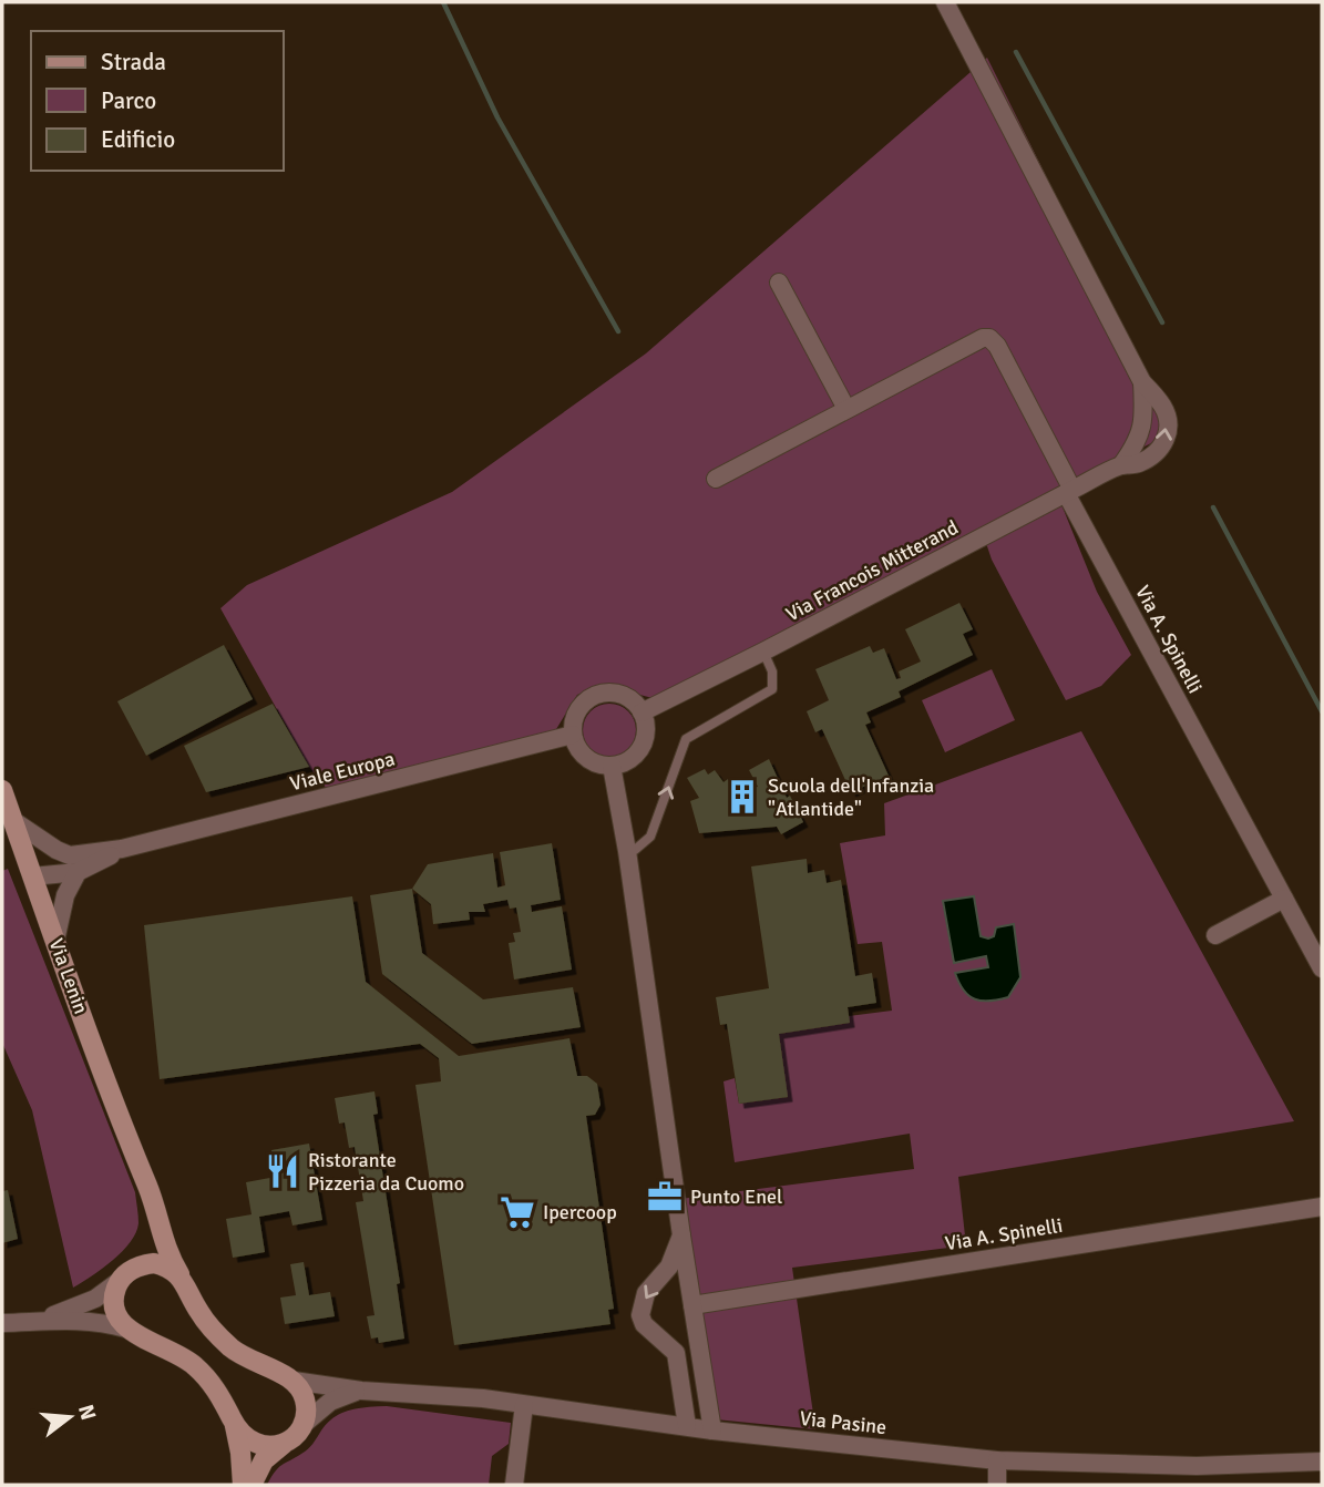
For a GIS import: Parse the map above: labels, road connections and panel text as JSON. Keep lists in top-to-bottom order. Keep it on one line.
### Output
{"streets":{"main road":["Via Lenin"],"street":["Via Francois Mitterand","Via A. Spinelli","Viale Europa","Via Pasine"]},"crossings":[["Via Francois Mitterand","Via A. Spinelli"],["Via Francois Mitterand","Viale Europa"],["Via Lenin","Via Pasine"]],"places":{"building":["Scuola dell'Infanzia \"Atlantide\""],"restaurant":["Ristorante Pizzeria da Cuomo"],"office":["Punto Enel"],"supermarket":["Ipercoop"]},"legend":["Strada","Parco","Edificio"],"north":"right"}
